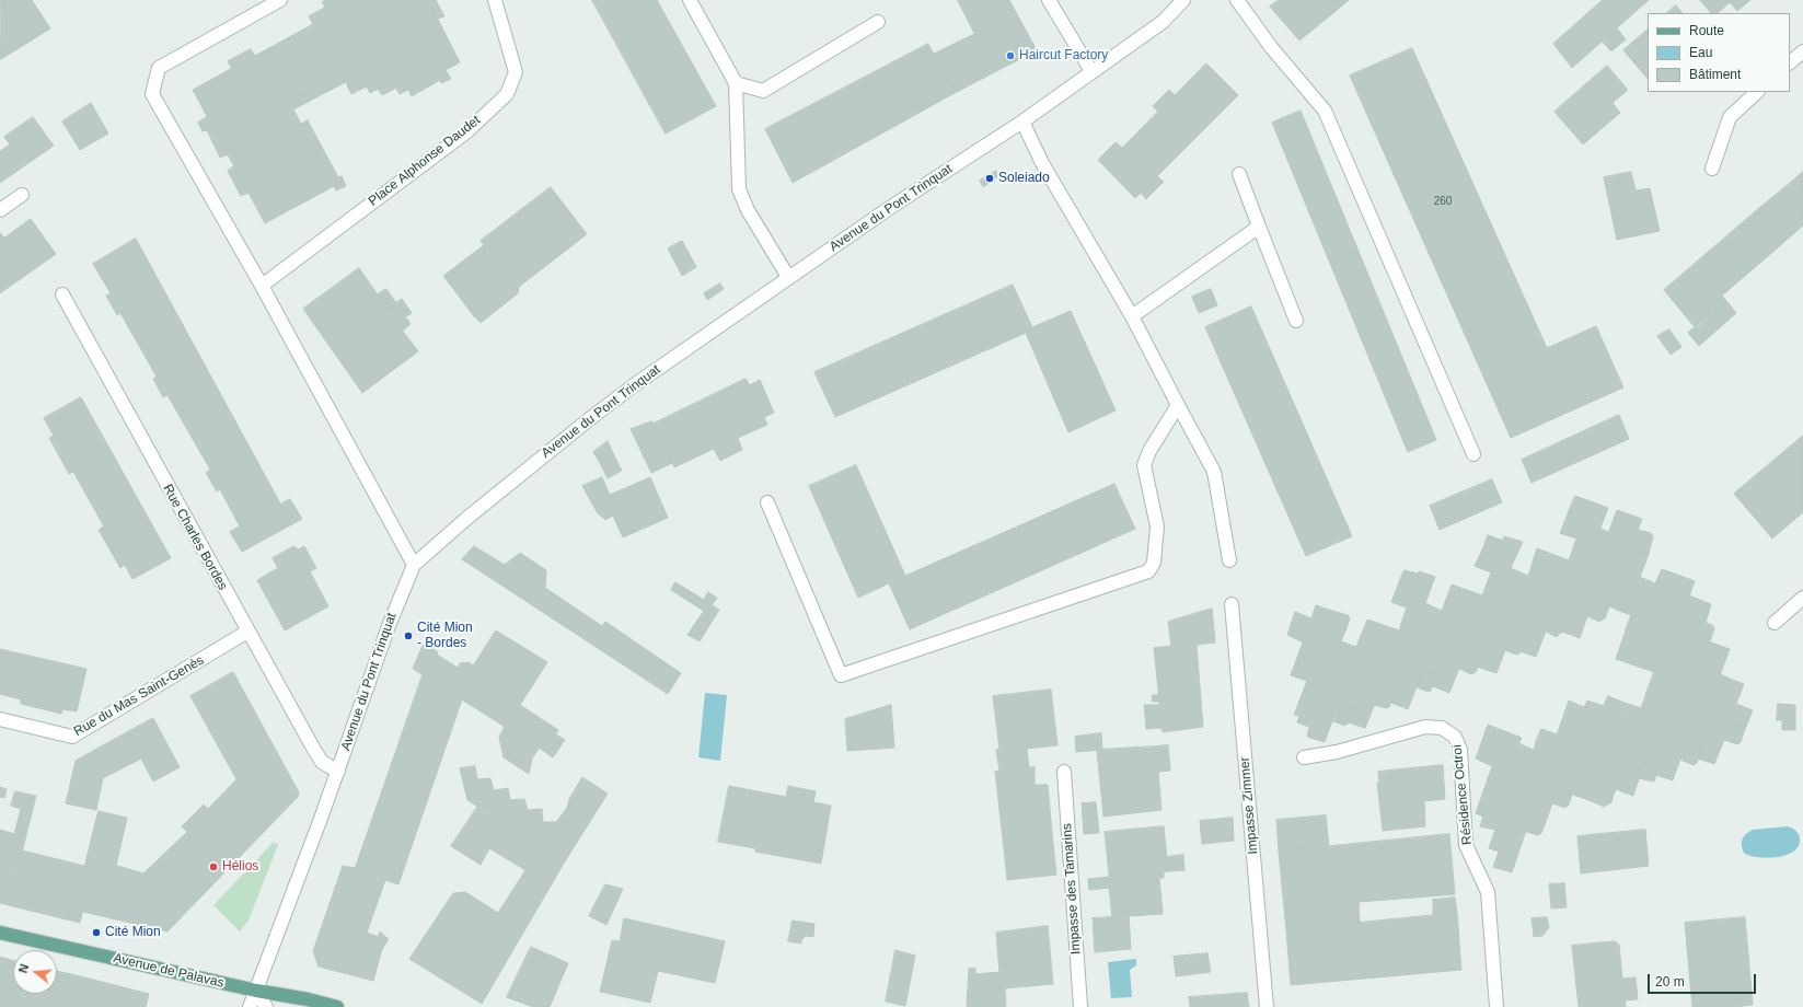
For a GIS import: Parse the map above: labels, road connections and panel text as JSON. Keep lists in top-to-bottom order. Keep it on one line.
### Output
{"streets":{"main road":["Avenue de Palavas"],"street":["Place Alphonse Daudet","Avenue du Pont Trinquat","Rue Charles Bordes","Rue du Mas Saint-Genès","Résidence Octroi","Impasse Zimmer","Impasse des Tamarins"]},"crossings":[["Avenue du Pont Trinquat","Rue Charles Bordes"],["Avenue du Pont Trinquat","Avenue de Palavas"],["Rue Charles Bordes","Rue du Mas Saint-Genès"]],"places":["Haircut Factory","Soleiado","Cité Mion - Bordes","Hélios","Cité Mion"],"house_numbers":["260"],"legend":["Route","Eau","Bâtiment"],"scale_bar":"20 m","north":"left"}
